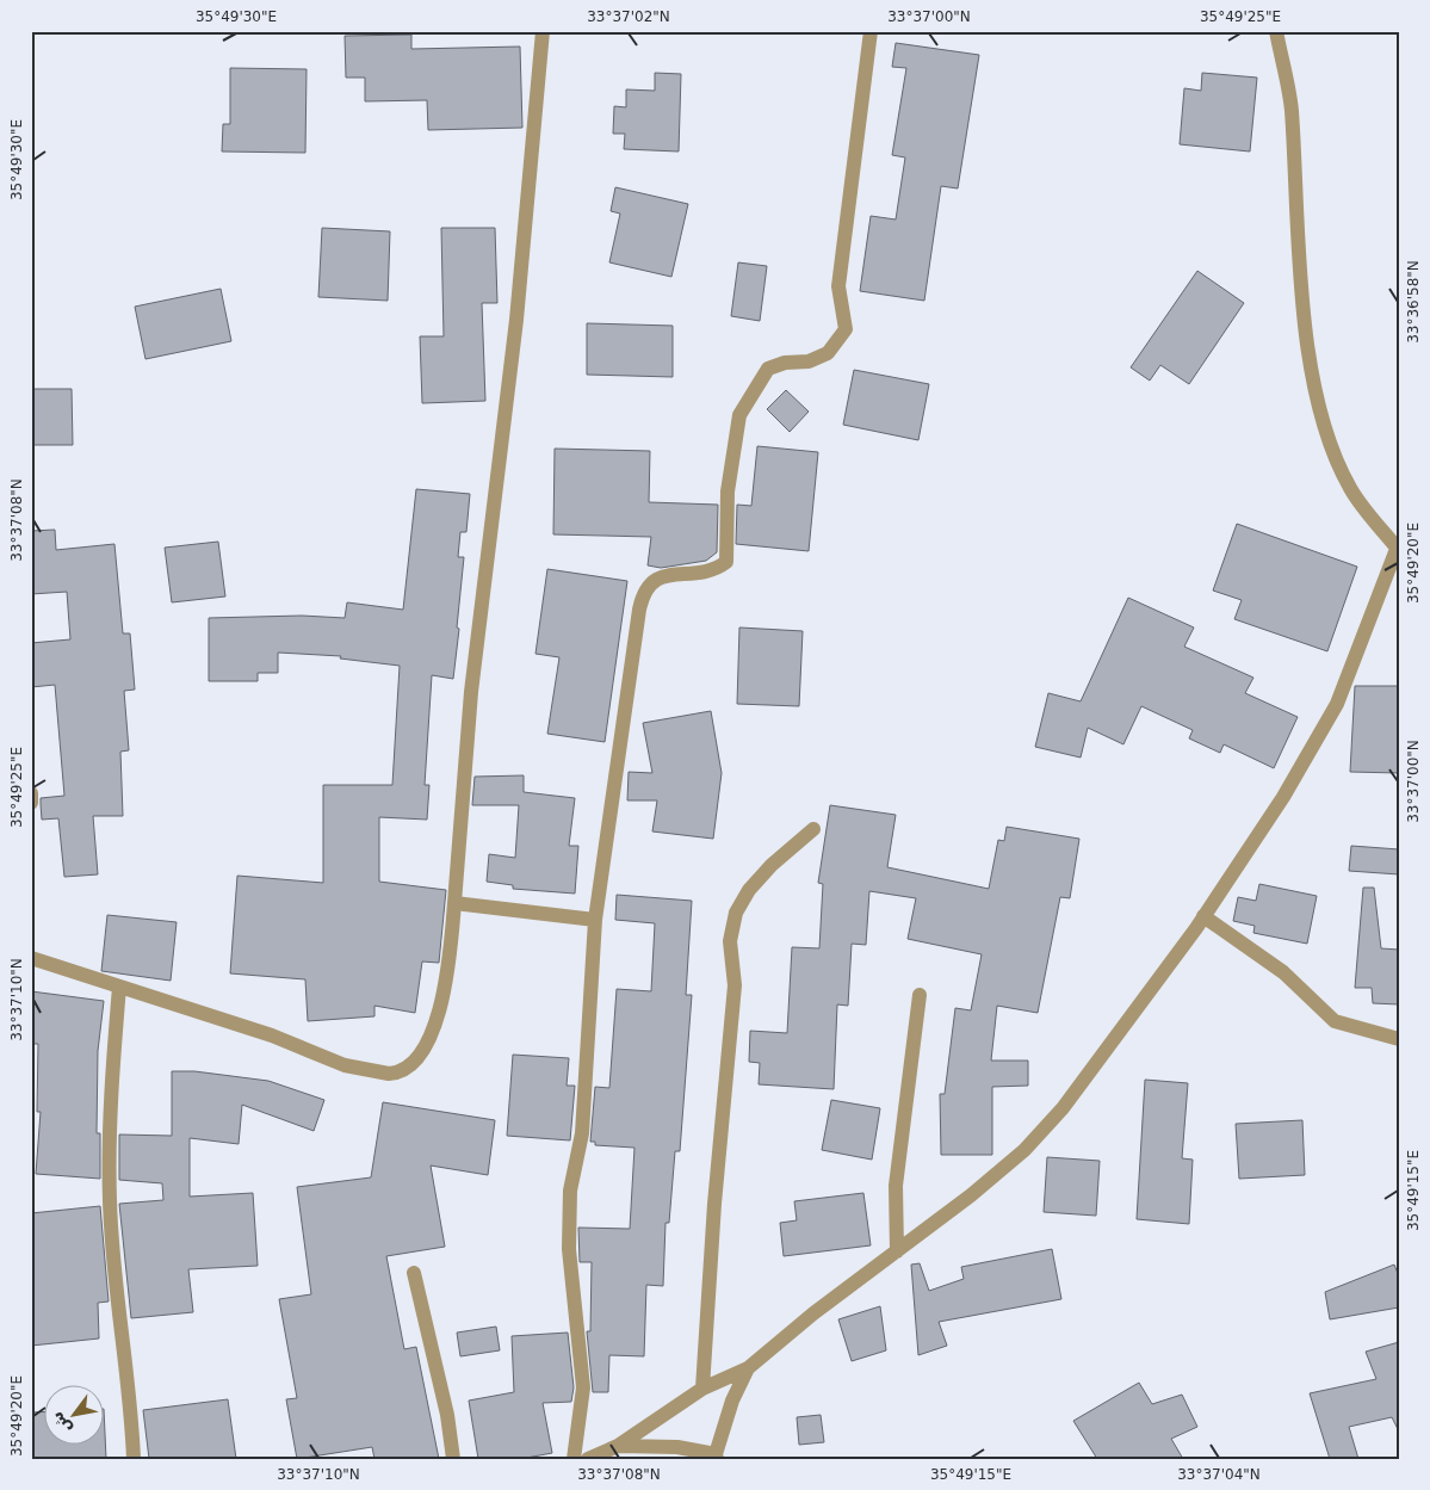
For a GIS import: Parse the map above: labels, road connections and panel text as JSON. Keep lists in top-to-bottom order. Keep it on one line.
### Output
{"north":"bottom left","coordinates":["35°49'30\"E","33°37'02\"N","33°37'00\"N","35°49'25\"E","33°36'58\"N","33°37'08\"N","35°49'20\"E","33°37'10\"N","35°49'15\"E","33°37'04\"N"]}
